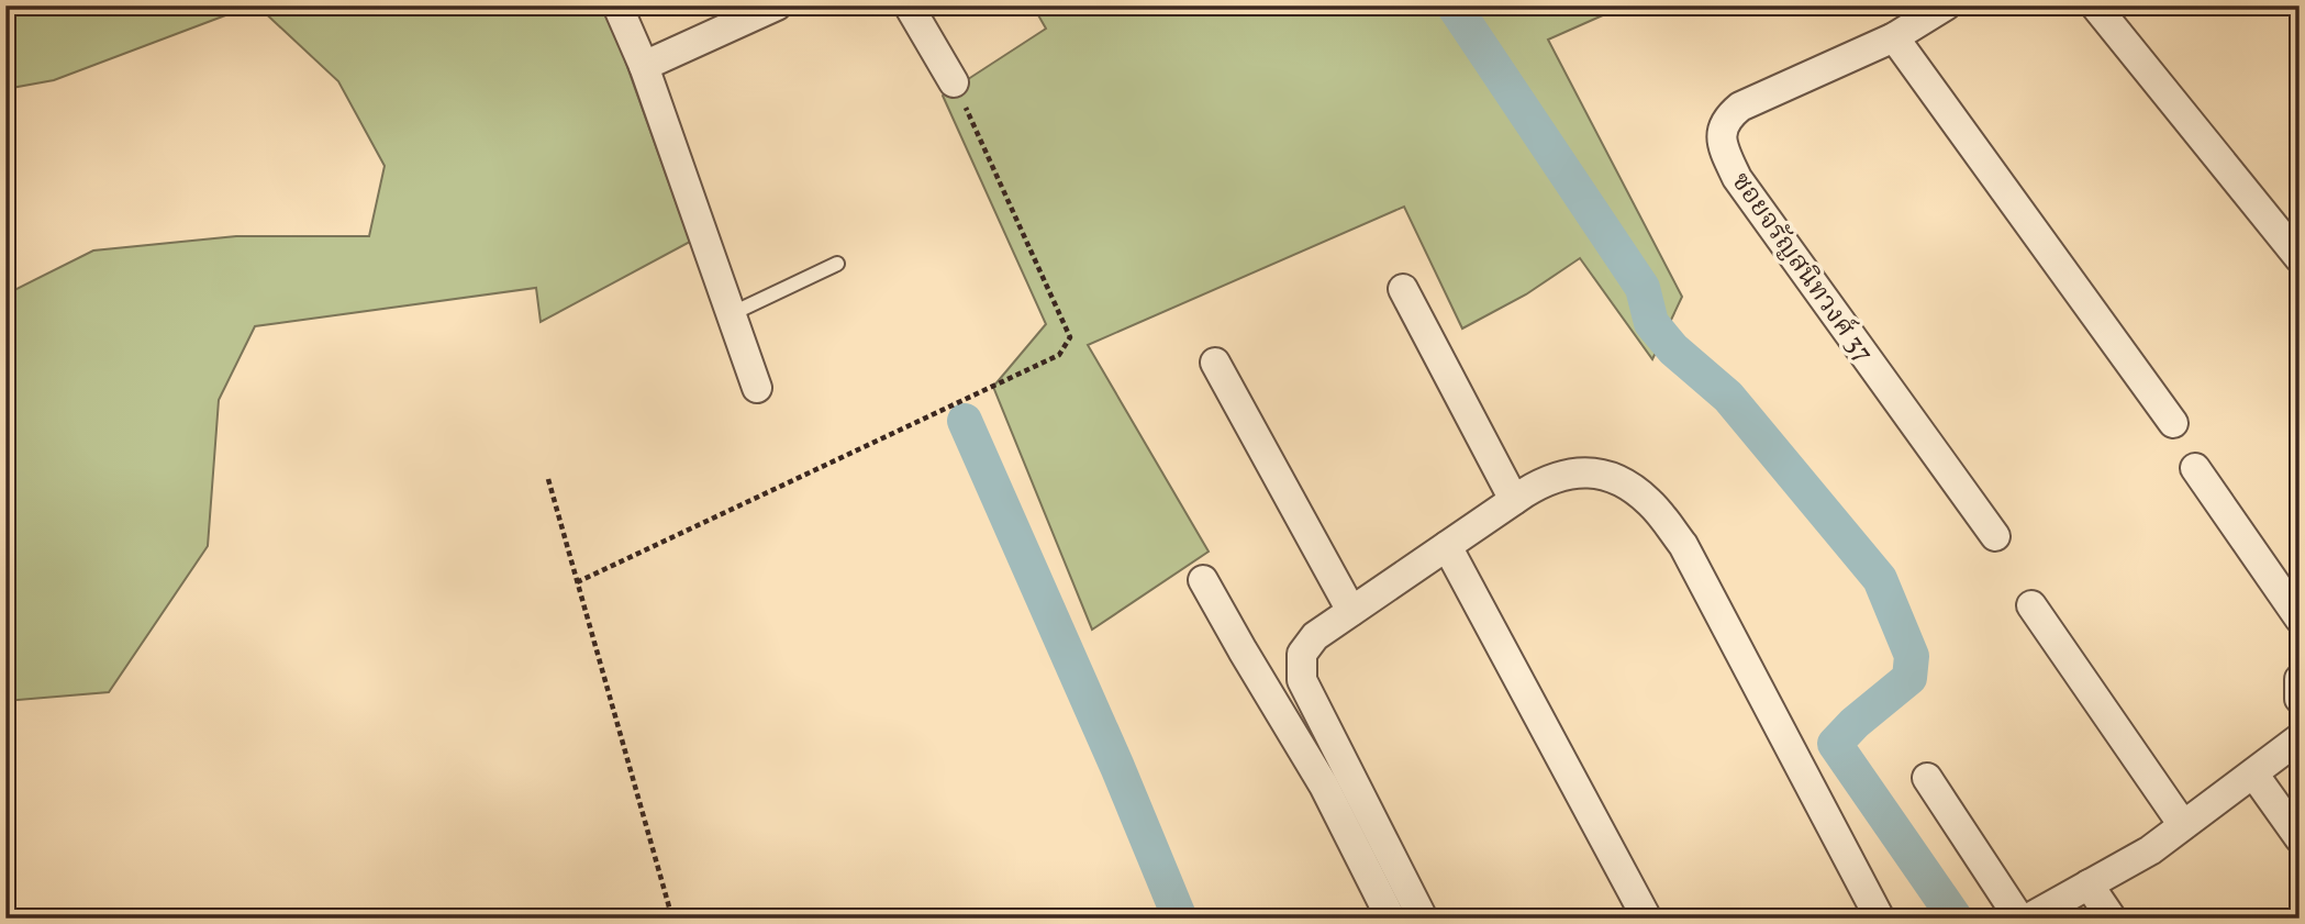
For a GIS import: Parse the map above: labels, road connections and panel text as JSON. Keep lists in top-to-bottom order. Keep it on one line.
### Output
{"streets":{"street":["ซอยจรัญสนิทวงศ์ 37"]}}
